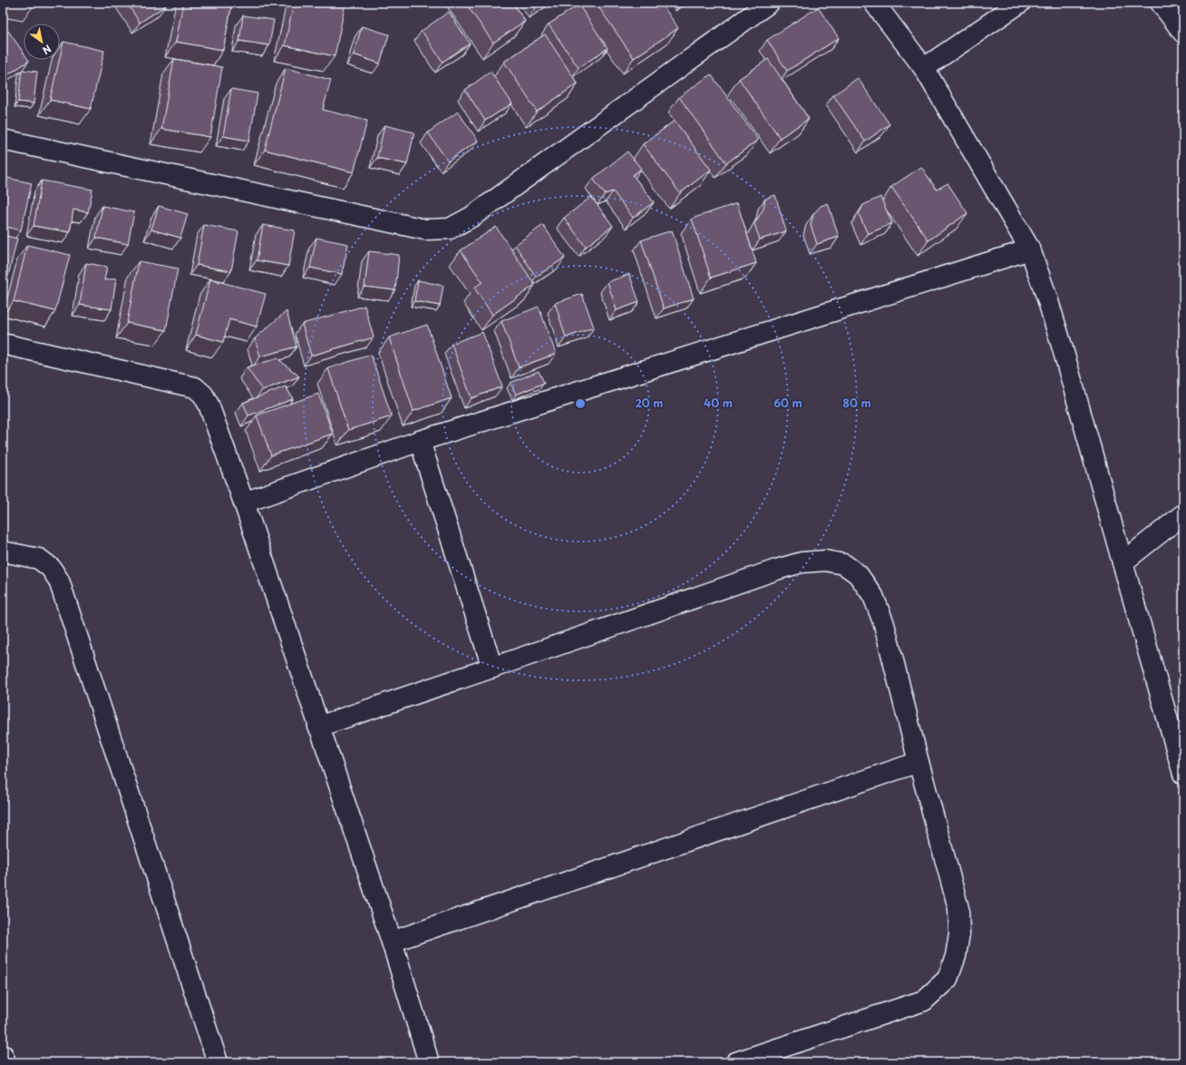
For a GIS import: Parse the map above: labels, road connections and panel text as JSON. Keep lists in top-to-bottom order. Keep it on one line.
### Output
{"north":"bottom right","rings":["20 m","40 m","60 m","80 m"]}
